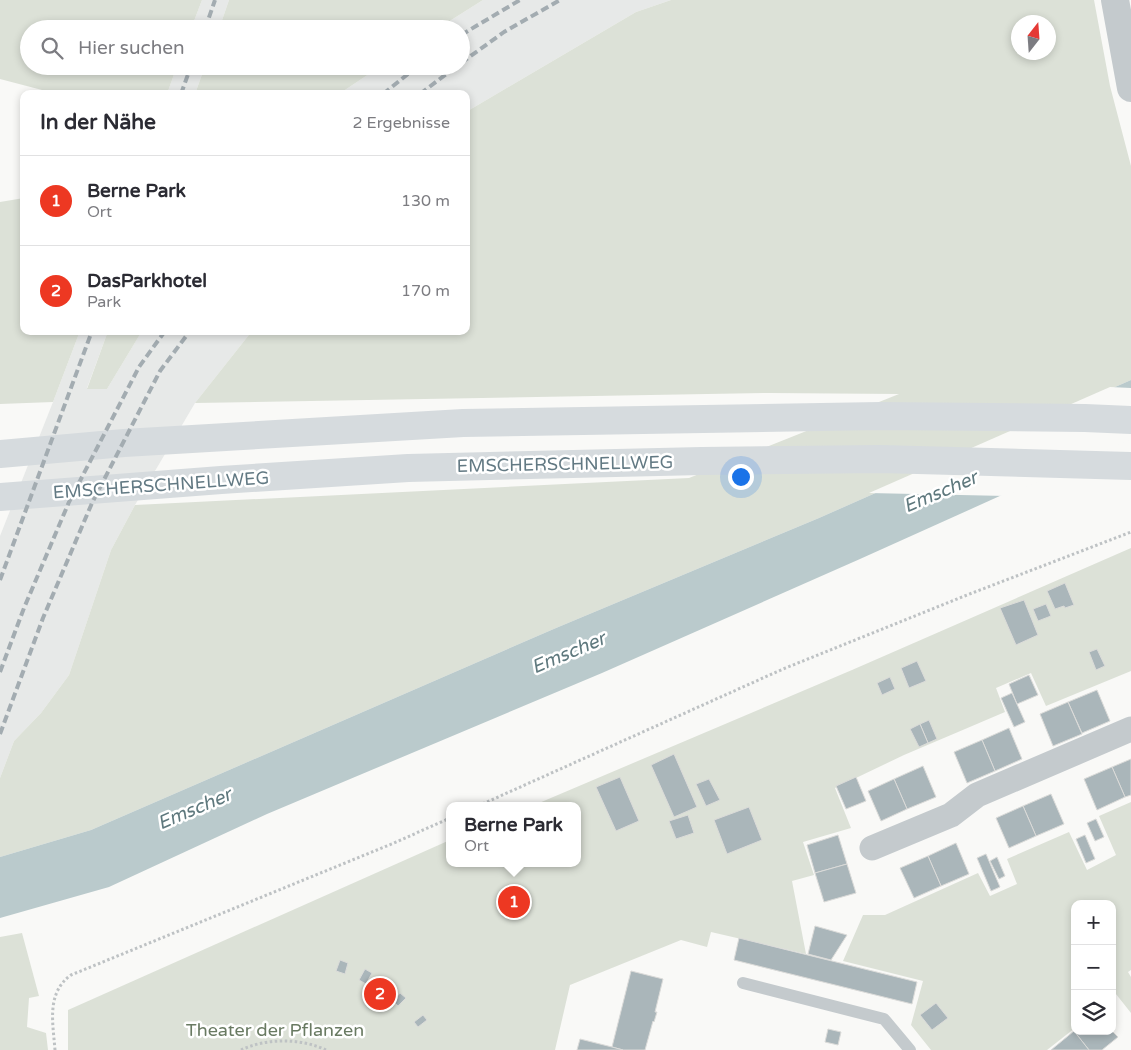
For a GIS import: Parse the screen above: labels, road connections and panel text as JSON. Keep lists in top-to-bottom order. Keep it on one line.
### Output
{"streets":{"highway":["EMSCHERSCHNELLWEG"]},"water":["Emscher"],"parks":["Theater der Pflanzen"],"north":"top","page":{"search":"Hier suchen","heading":["In der Nähe","2 Ergebnisse"],"list":[{"mark":"1","name":"Berne Park","note":"Ort","value":"130 m"},{"mark":"2","name":"DasParkhotel","note":"Park","value":"170 m"}],"popup":["Berne Park","Ort"],"pins":["1","2"],"map_buttons":["+","−"]}}
